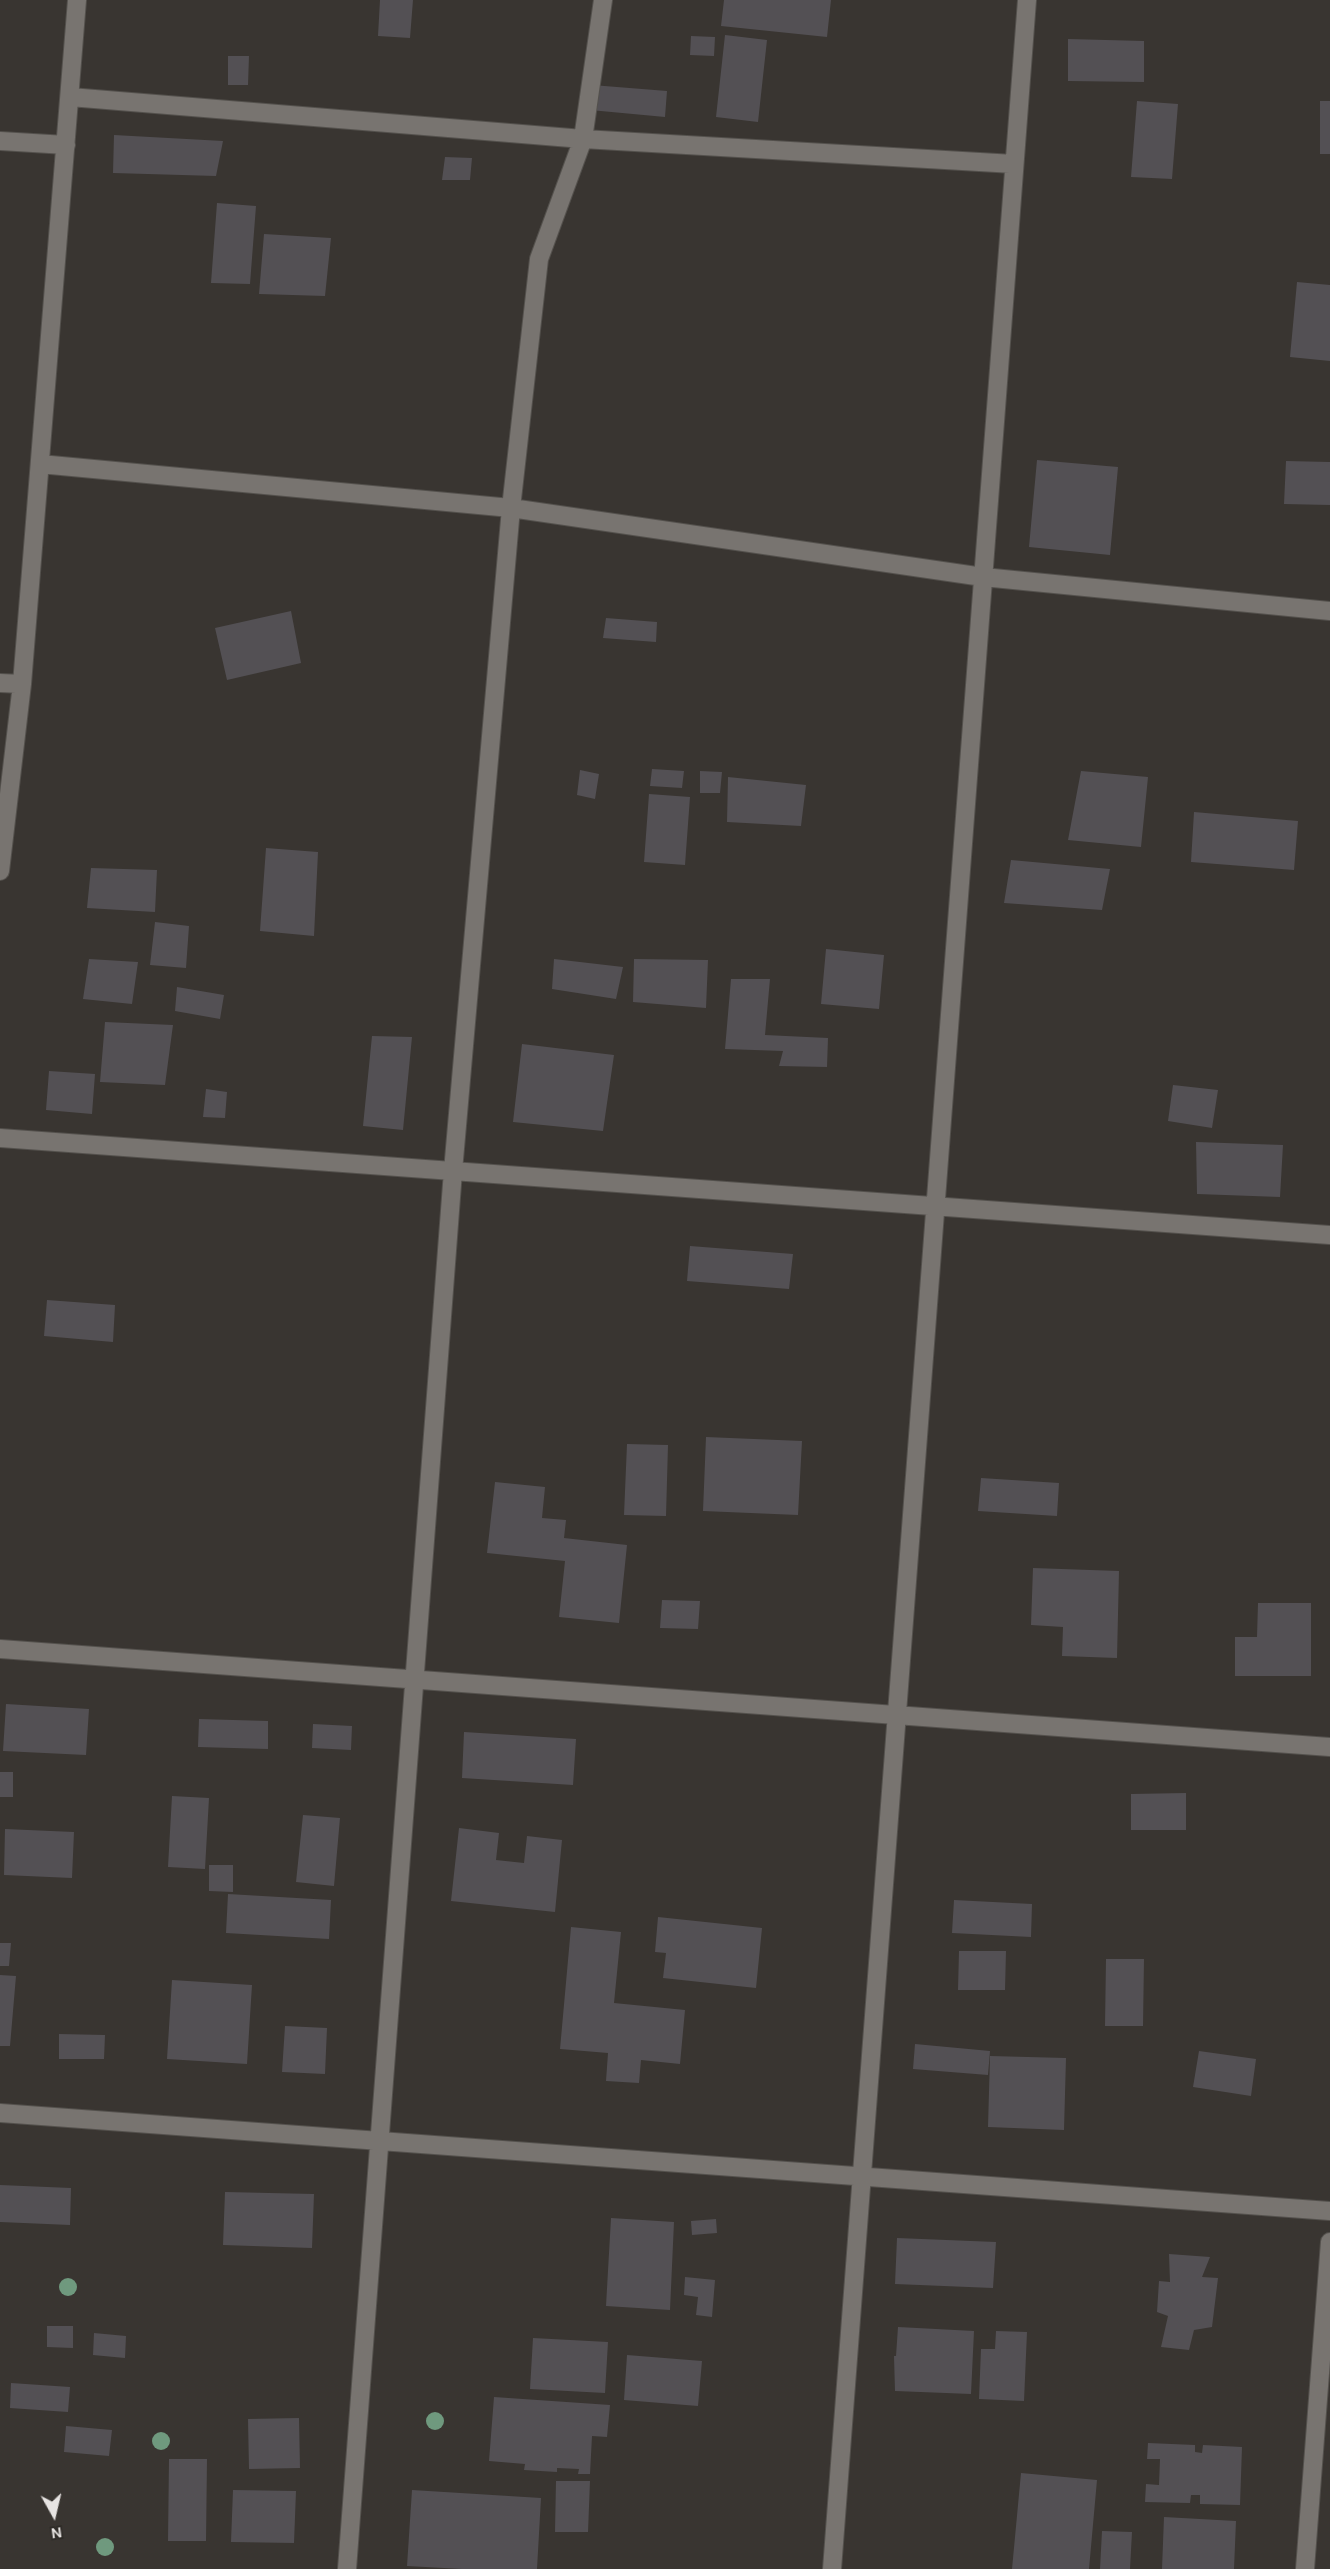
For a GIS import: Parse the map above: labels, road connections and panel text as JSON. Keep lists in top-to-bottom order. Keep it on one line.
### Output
{"north":"bottom"}
